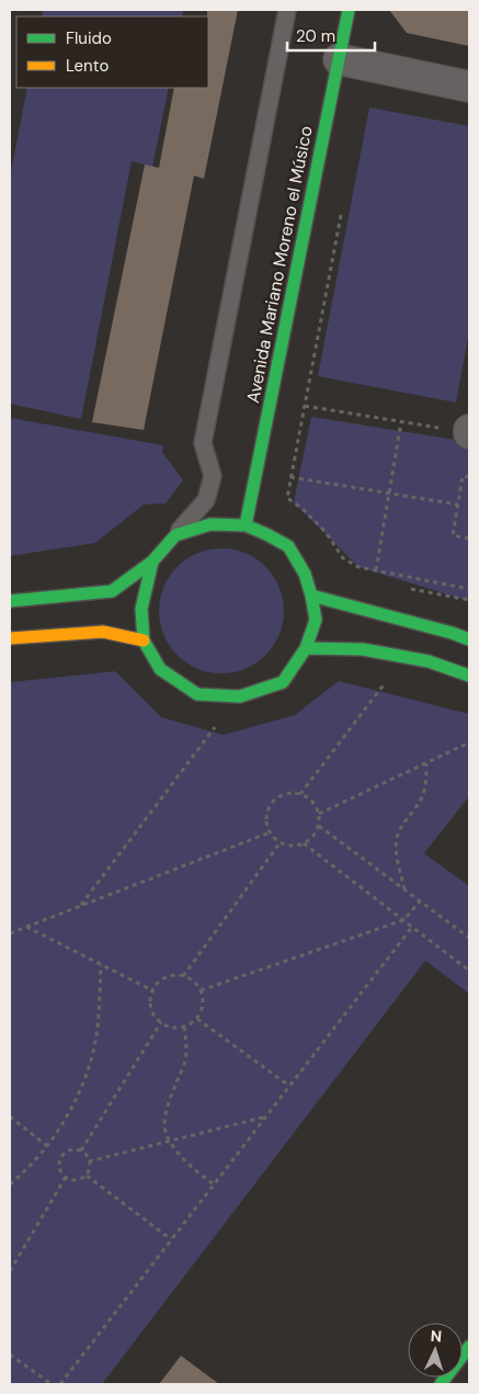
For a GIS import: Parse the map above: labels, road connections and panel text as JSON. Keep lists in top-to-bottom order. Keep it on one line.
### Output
{"streets":{"street":["Avenida Mariano Moreno el Músico"]},"legend":["Fluido","Lento"],"scale_bar":"20 m","north":"top"}
